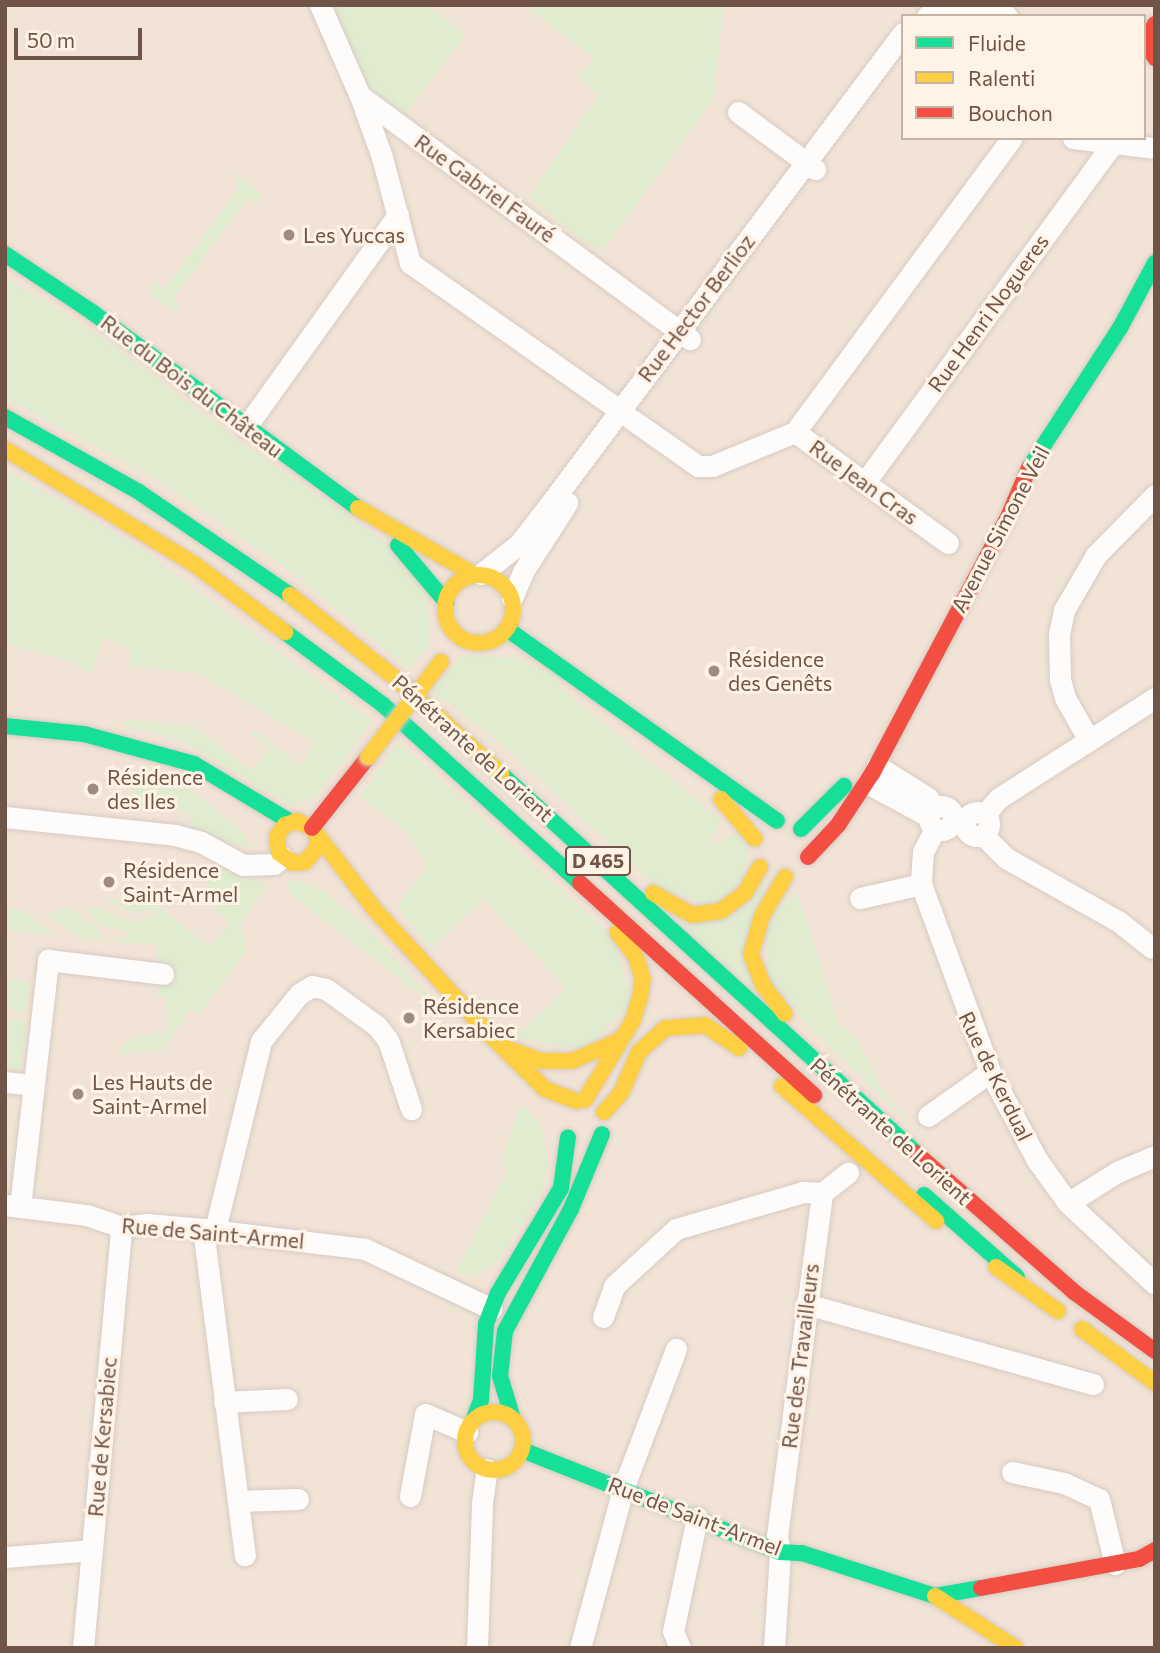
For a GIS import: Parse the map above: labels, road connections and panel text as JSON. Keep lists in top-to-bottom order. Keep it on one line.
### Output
{"streets":{"main road":["Rue du Bois du Château","Avenue Simone Veil","Pénétrante de Lorient","D 465","Rue de Saint-Armel"],"street":["Rue Gabriel Fauré","Rue Hector Berlioz","Rue Henri Nogueres","Rue Jean Cras","Rue de Kerdual","Rue des Travailleurs","Rue de Kersabiec"]},"crossings":[["Rue Gabriel Fauré","Rue Hector Berlioz"],["Rue Hector Berlioz","Rue du Bois du Château"],["Rue Hector Berlioz","Rue Jean Cras"],["Rue Henri Nogueres","Rue Jean Cras"],["Rue de Saint-Armel","Rue des Travailleurs"],["Rue de Saint-Armel","Rue de Kersabiec"]],"places":["Les Yuccas","Résidence des Genêts","Résidence des Iles","Résidence Saint-Armel","Résidence Kersabiec","Les Hauts de Saint-Armel"],"legend":["Fluide","Ralenti","Bouchon"],"scale_bar":"50 m"}
